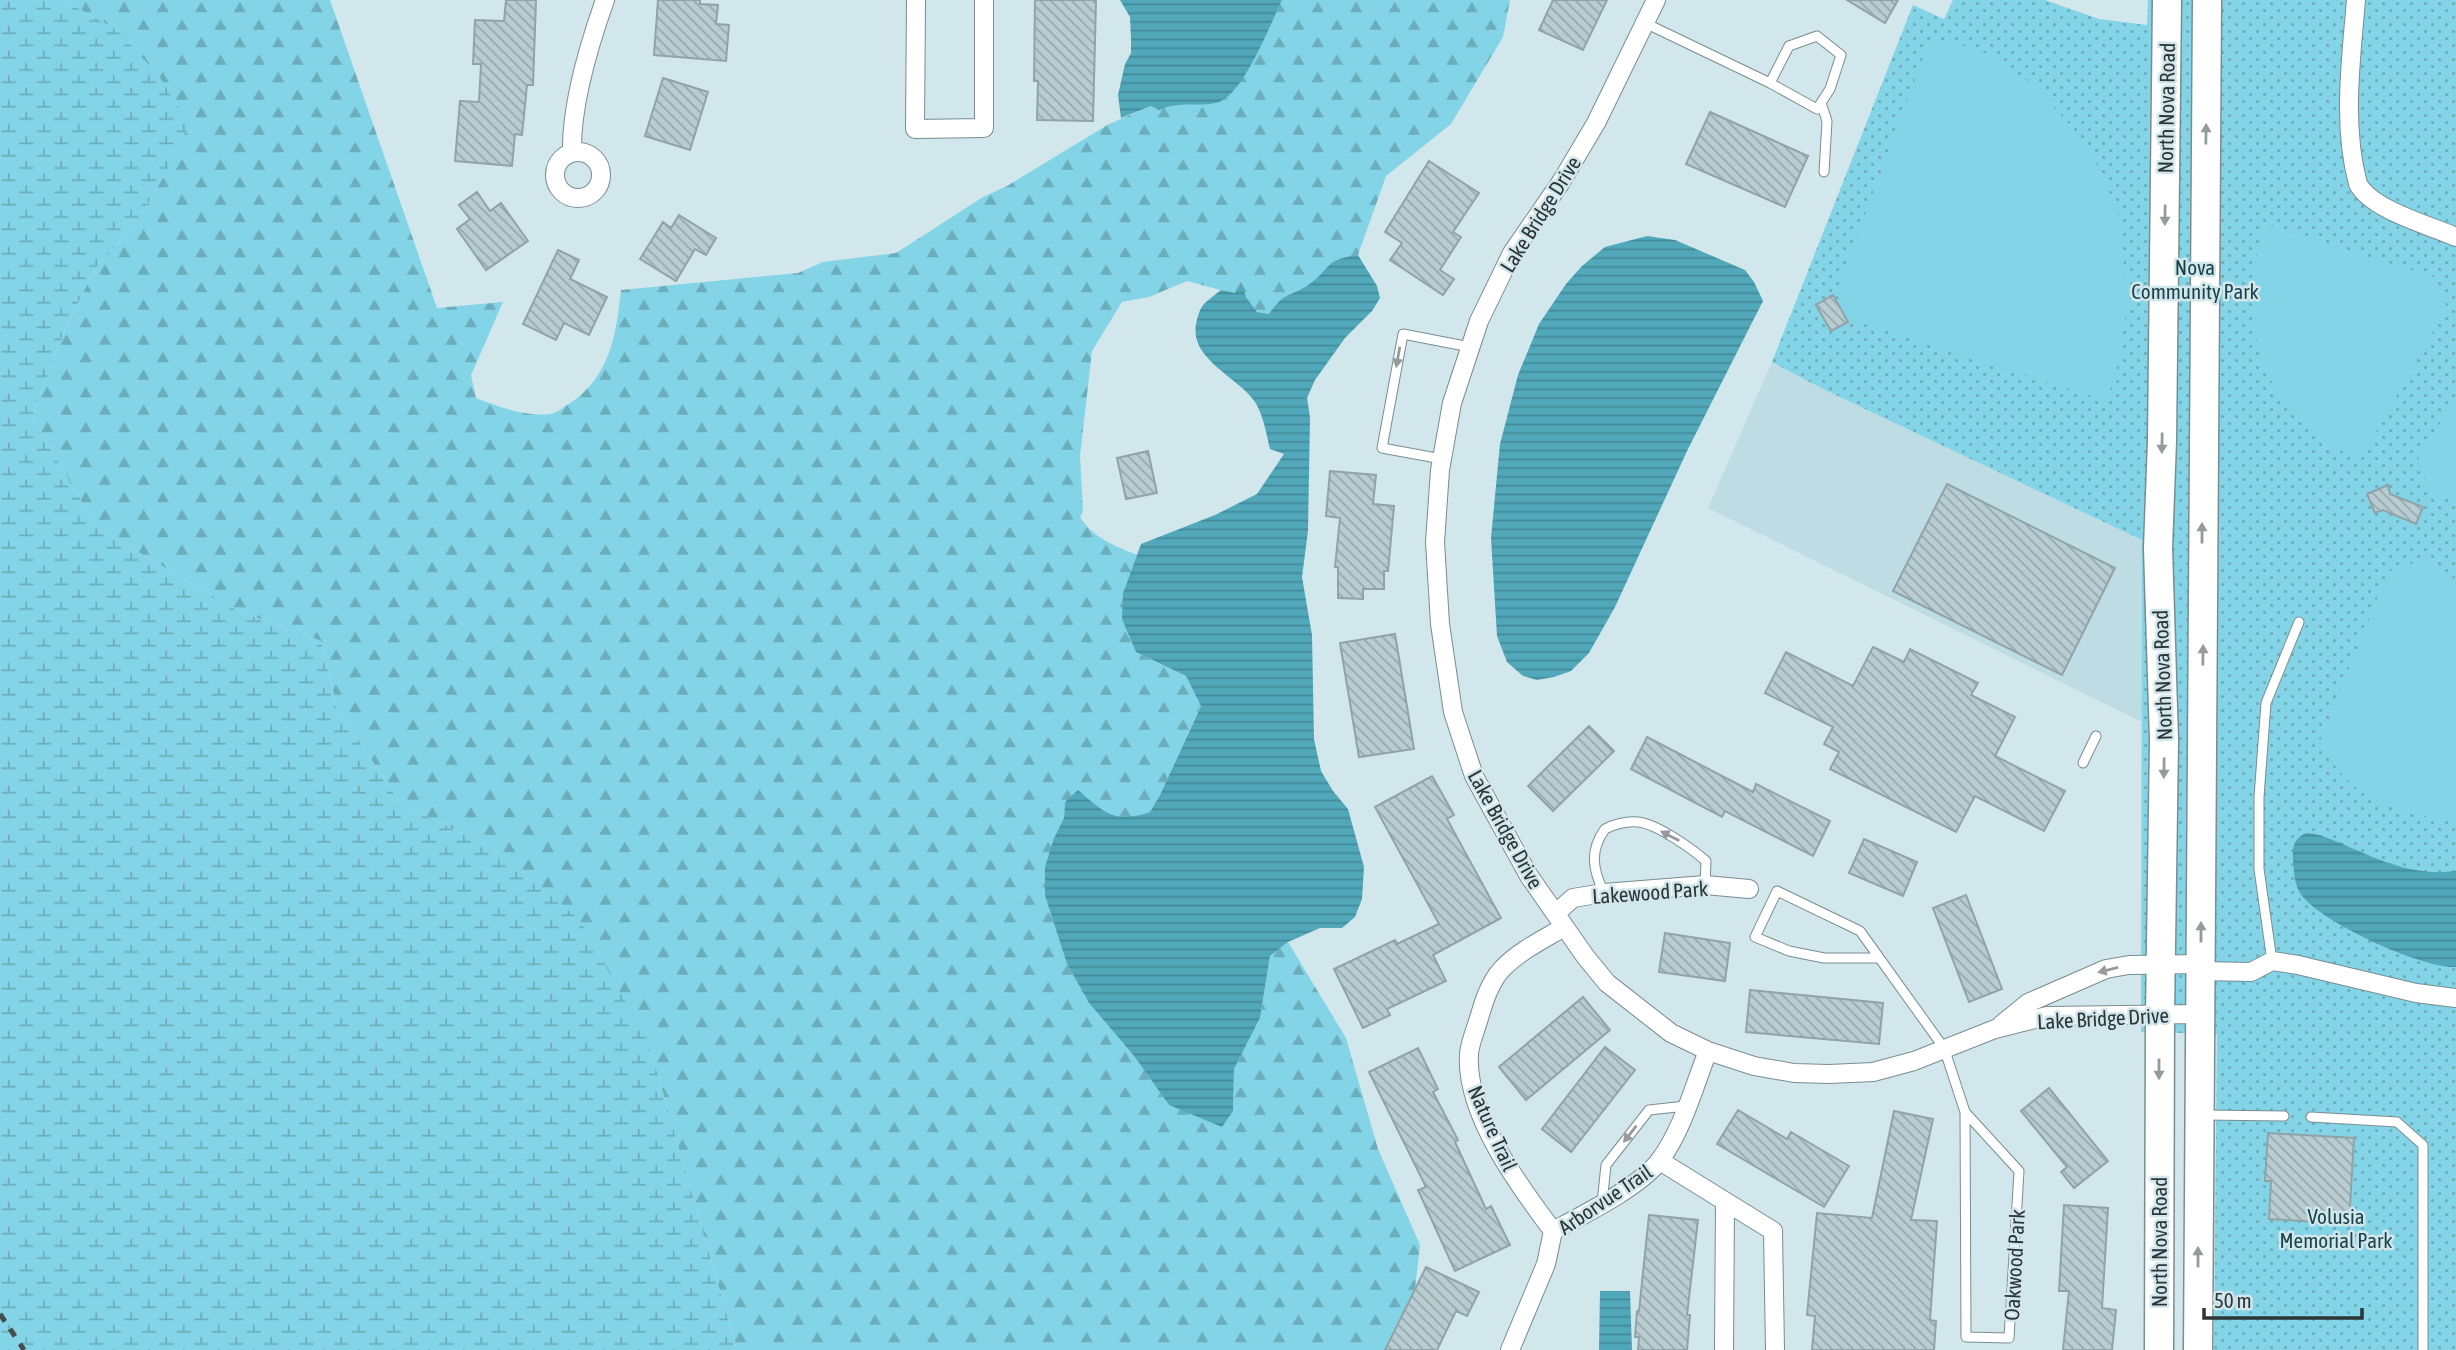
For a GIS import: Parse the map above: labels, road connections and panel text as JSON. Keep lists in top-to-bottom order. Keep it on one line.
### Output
{"streets":{"main road":["North Nova Road"],"street":["Lake Bridge Drive","Lakewood Park","Nature Trail","Arborvue Trail"],"lane":["Oakwood Park"]},"crossings":[["North Nova Road","Lake Bridge Drive"],["Lake Bridge Drive","Lakewood Park"],["Lake Bridge Drive","Nature Trail"],["Lake Bridge Drive","Arborvue Trail"],["Lake Bridge Drive","Oakwood Park"],["Lakewood Park","Nature Trail"],["Nature Trail","Arborvue Trail"]],"parks":["Nova Community Park","Volusia Memorial Park"],"scale_bar":"50 m"}
